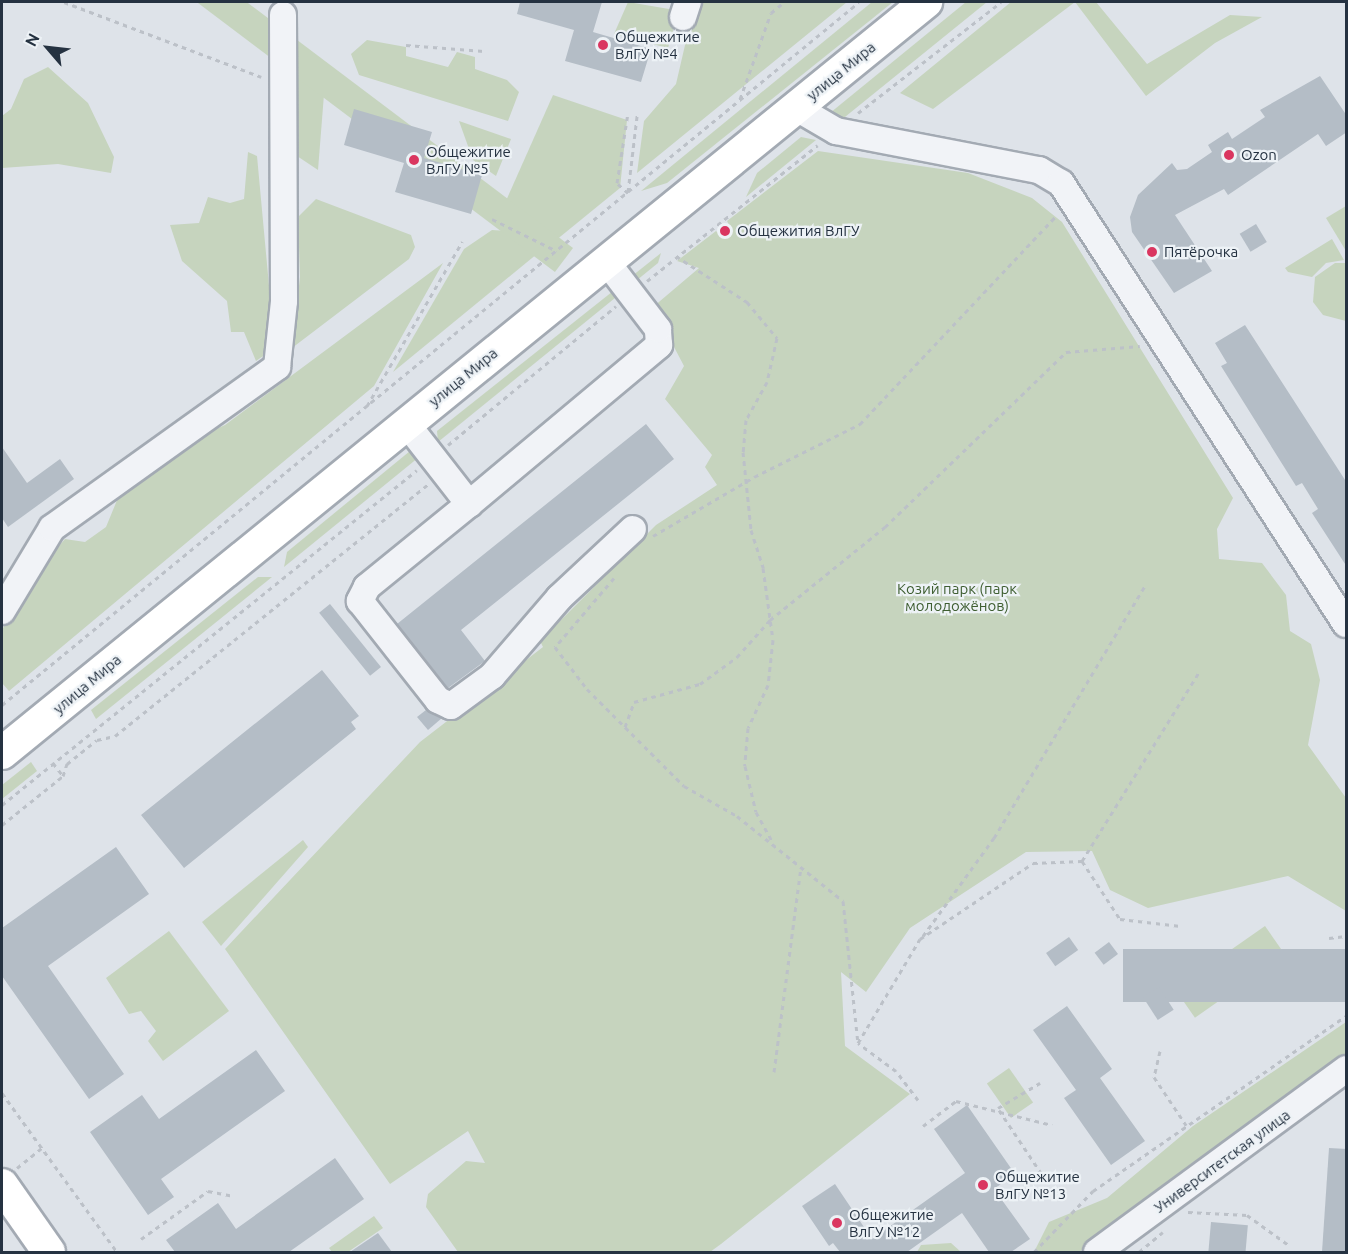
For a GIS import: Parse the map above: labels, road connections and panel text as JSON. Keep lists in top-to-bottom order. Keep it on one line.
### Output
{"streets":{"main road":["улица Мира"],"street":["Университетская улица"]},"parks":["Козий парк (парк молодожёнов)"],"places":["Общежитие ВлГУ №4","Ozon","Общежитие ВлГУ №5","Общежития ВлГУ","Пятёрочка","Общежитие ВлГУ №13","Общежитие ВлГУ №12"],"north":"top left"}
